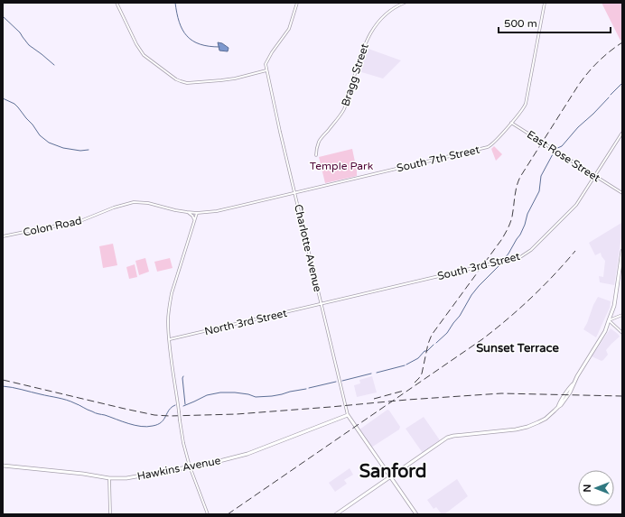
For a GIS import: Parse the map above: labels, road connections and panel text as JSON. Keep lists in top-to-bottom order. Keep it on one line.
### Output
{"streets":{"main road":["Charlotte Avenue","Hawkins Avenue"],"street":["Bragg Street","East Rose Street","South 7th Street","Colon Road","South 3rd Street","North 3rd Street"]},"crossings":[["East Rose Street","South 7th Street"],["East Rose Street","South 3rd Street"],["South 7th Street","Colon Road"],["South 7th Street","Charlotte Avenue"],["Charlotte Avenue","South 3rd Street"],["Charlotte Avenue","North 3rd Street"],["Charlotte Avenue","Hawkins Avenue"],["South 3rd Street","North 3rd Street"]],"districts":["Sunset Terrace","Sanford"],"parks":["Temple Park"],"scale_bar":"500 m","north":"left"}
